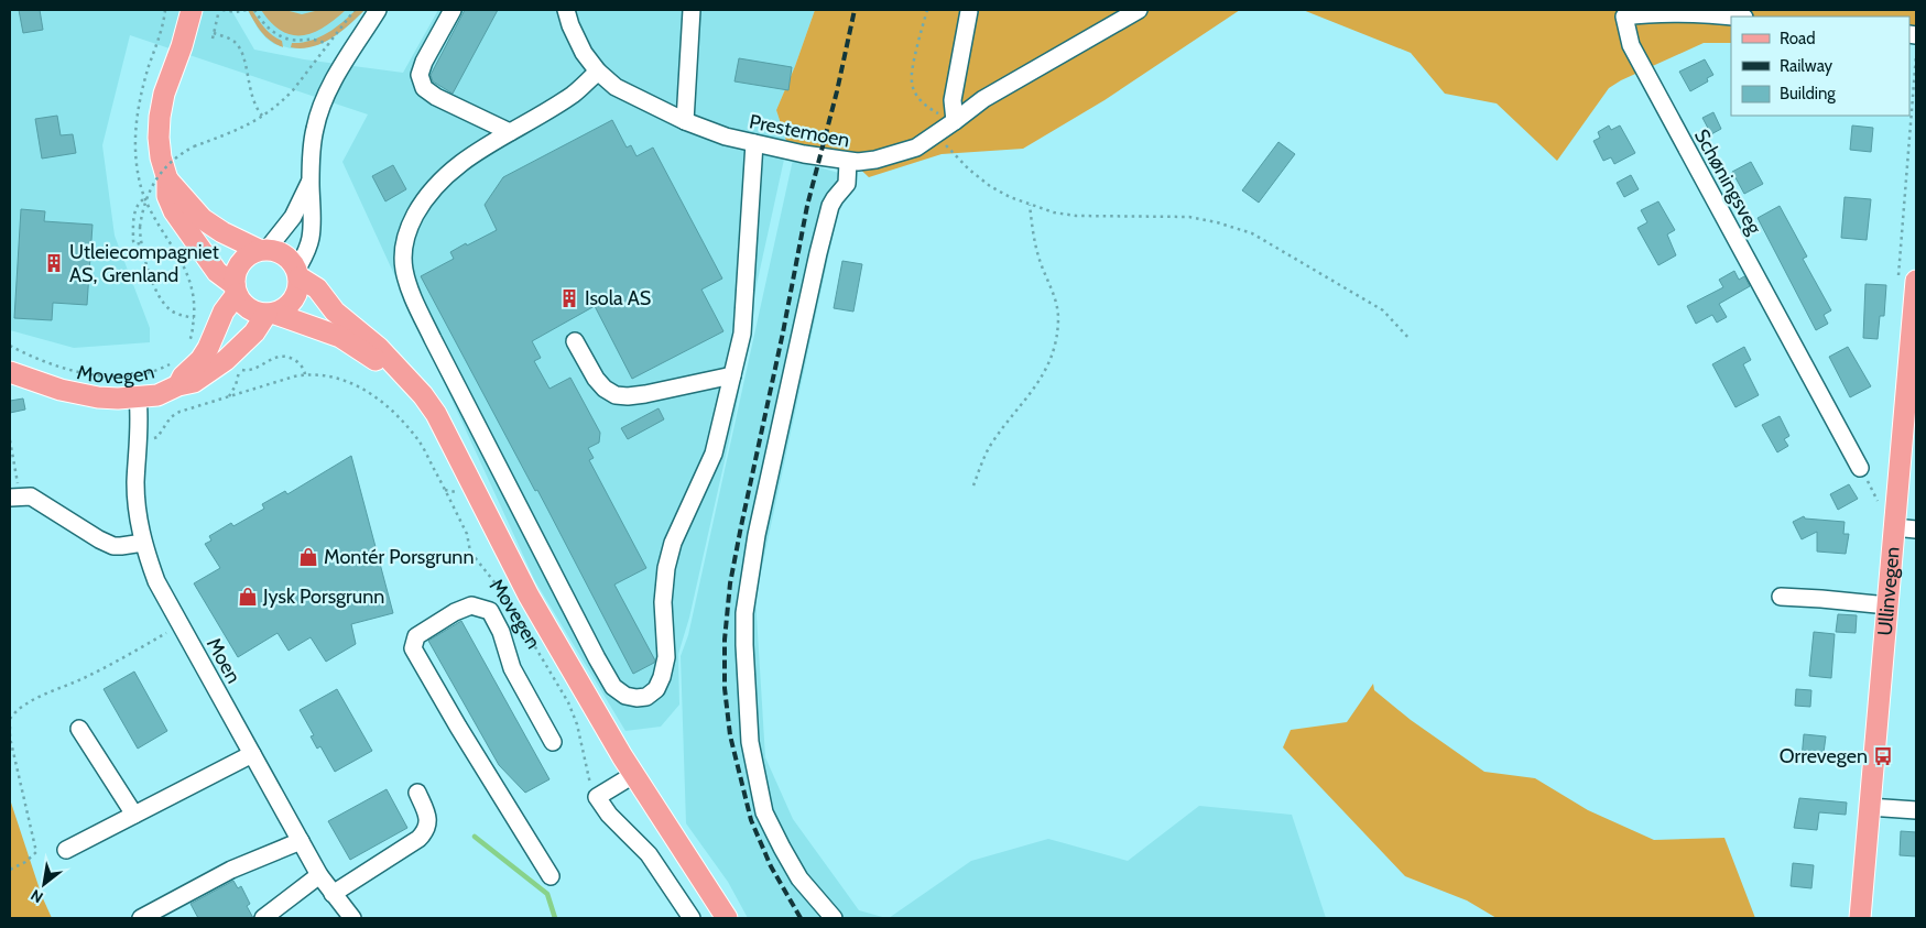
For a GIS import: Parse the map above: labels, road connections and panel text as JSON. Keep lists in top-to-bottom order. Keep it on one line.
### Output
{"streets":{"main road":["Movegen","Ullinvegen"],"street":["Prestemoen","Schøningsveg","Moen"]},"places":{"building":["Utleiecompagniet AS, Grenland","Isola AS"],"shop":["Montér Porsgrunn","Jysk Porsgrunn"],"bus stop":["Orrevegen"]},"legend":["Road","Railway","Building"],"north":"bottom left"}
